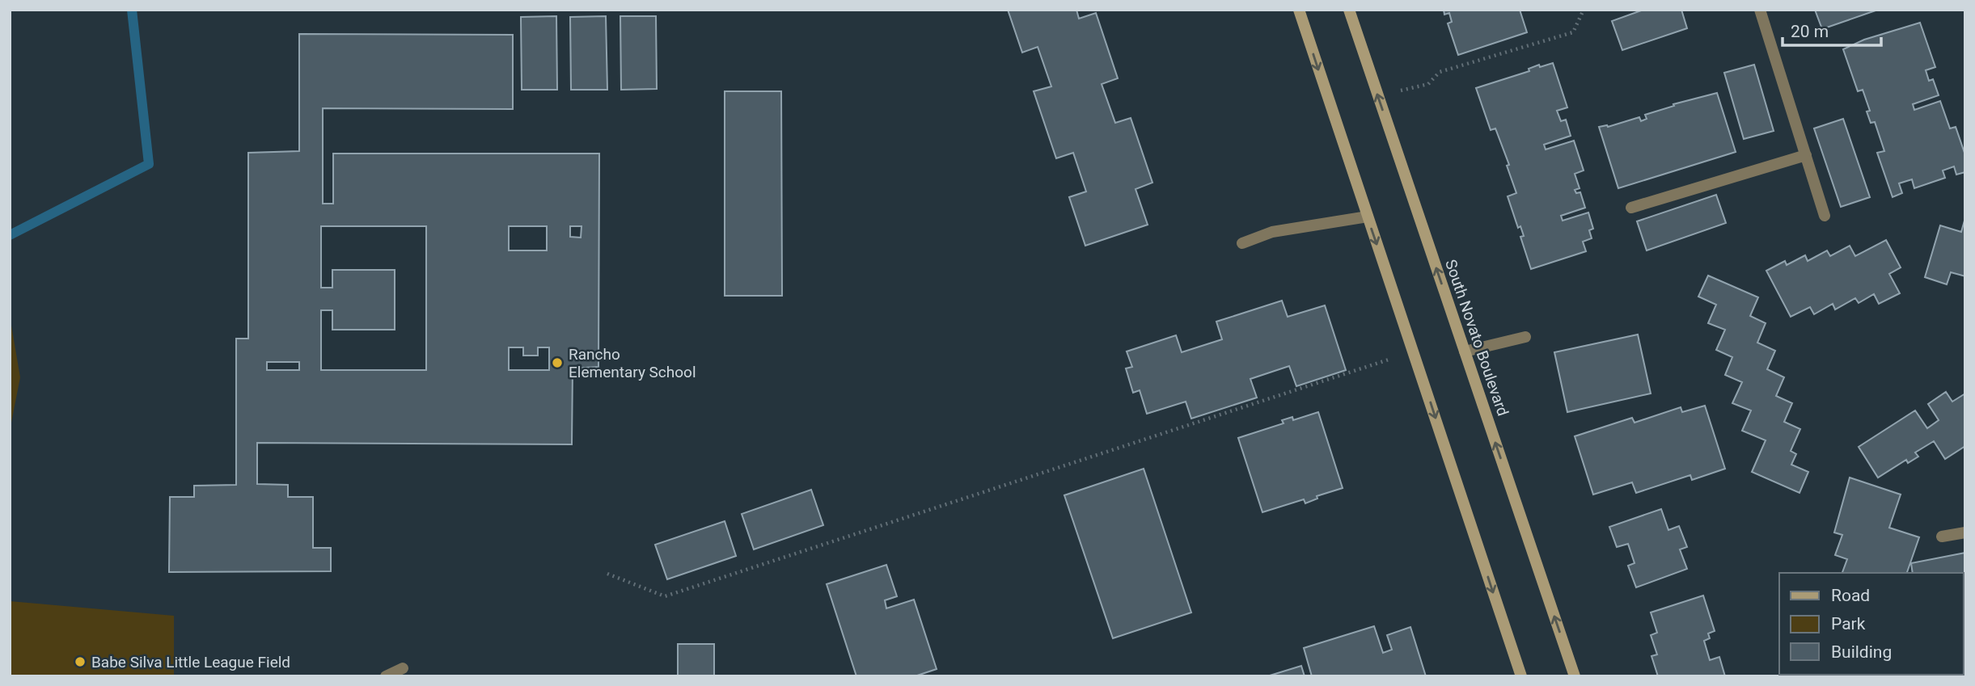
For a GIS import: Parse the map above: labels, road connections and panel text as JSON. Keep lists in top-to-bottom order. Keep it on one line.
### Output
{"streets":{"main road":["South Novato Boulevard"]},"places":["Rancho Elementary School","Babe Silva Little League Field"],"legend":["Road","Park","Building"],"scale_bar":"20 m"}
